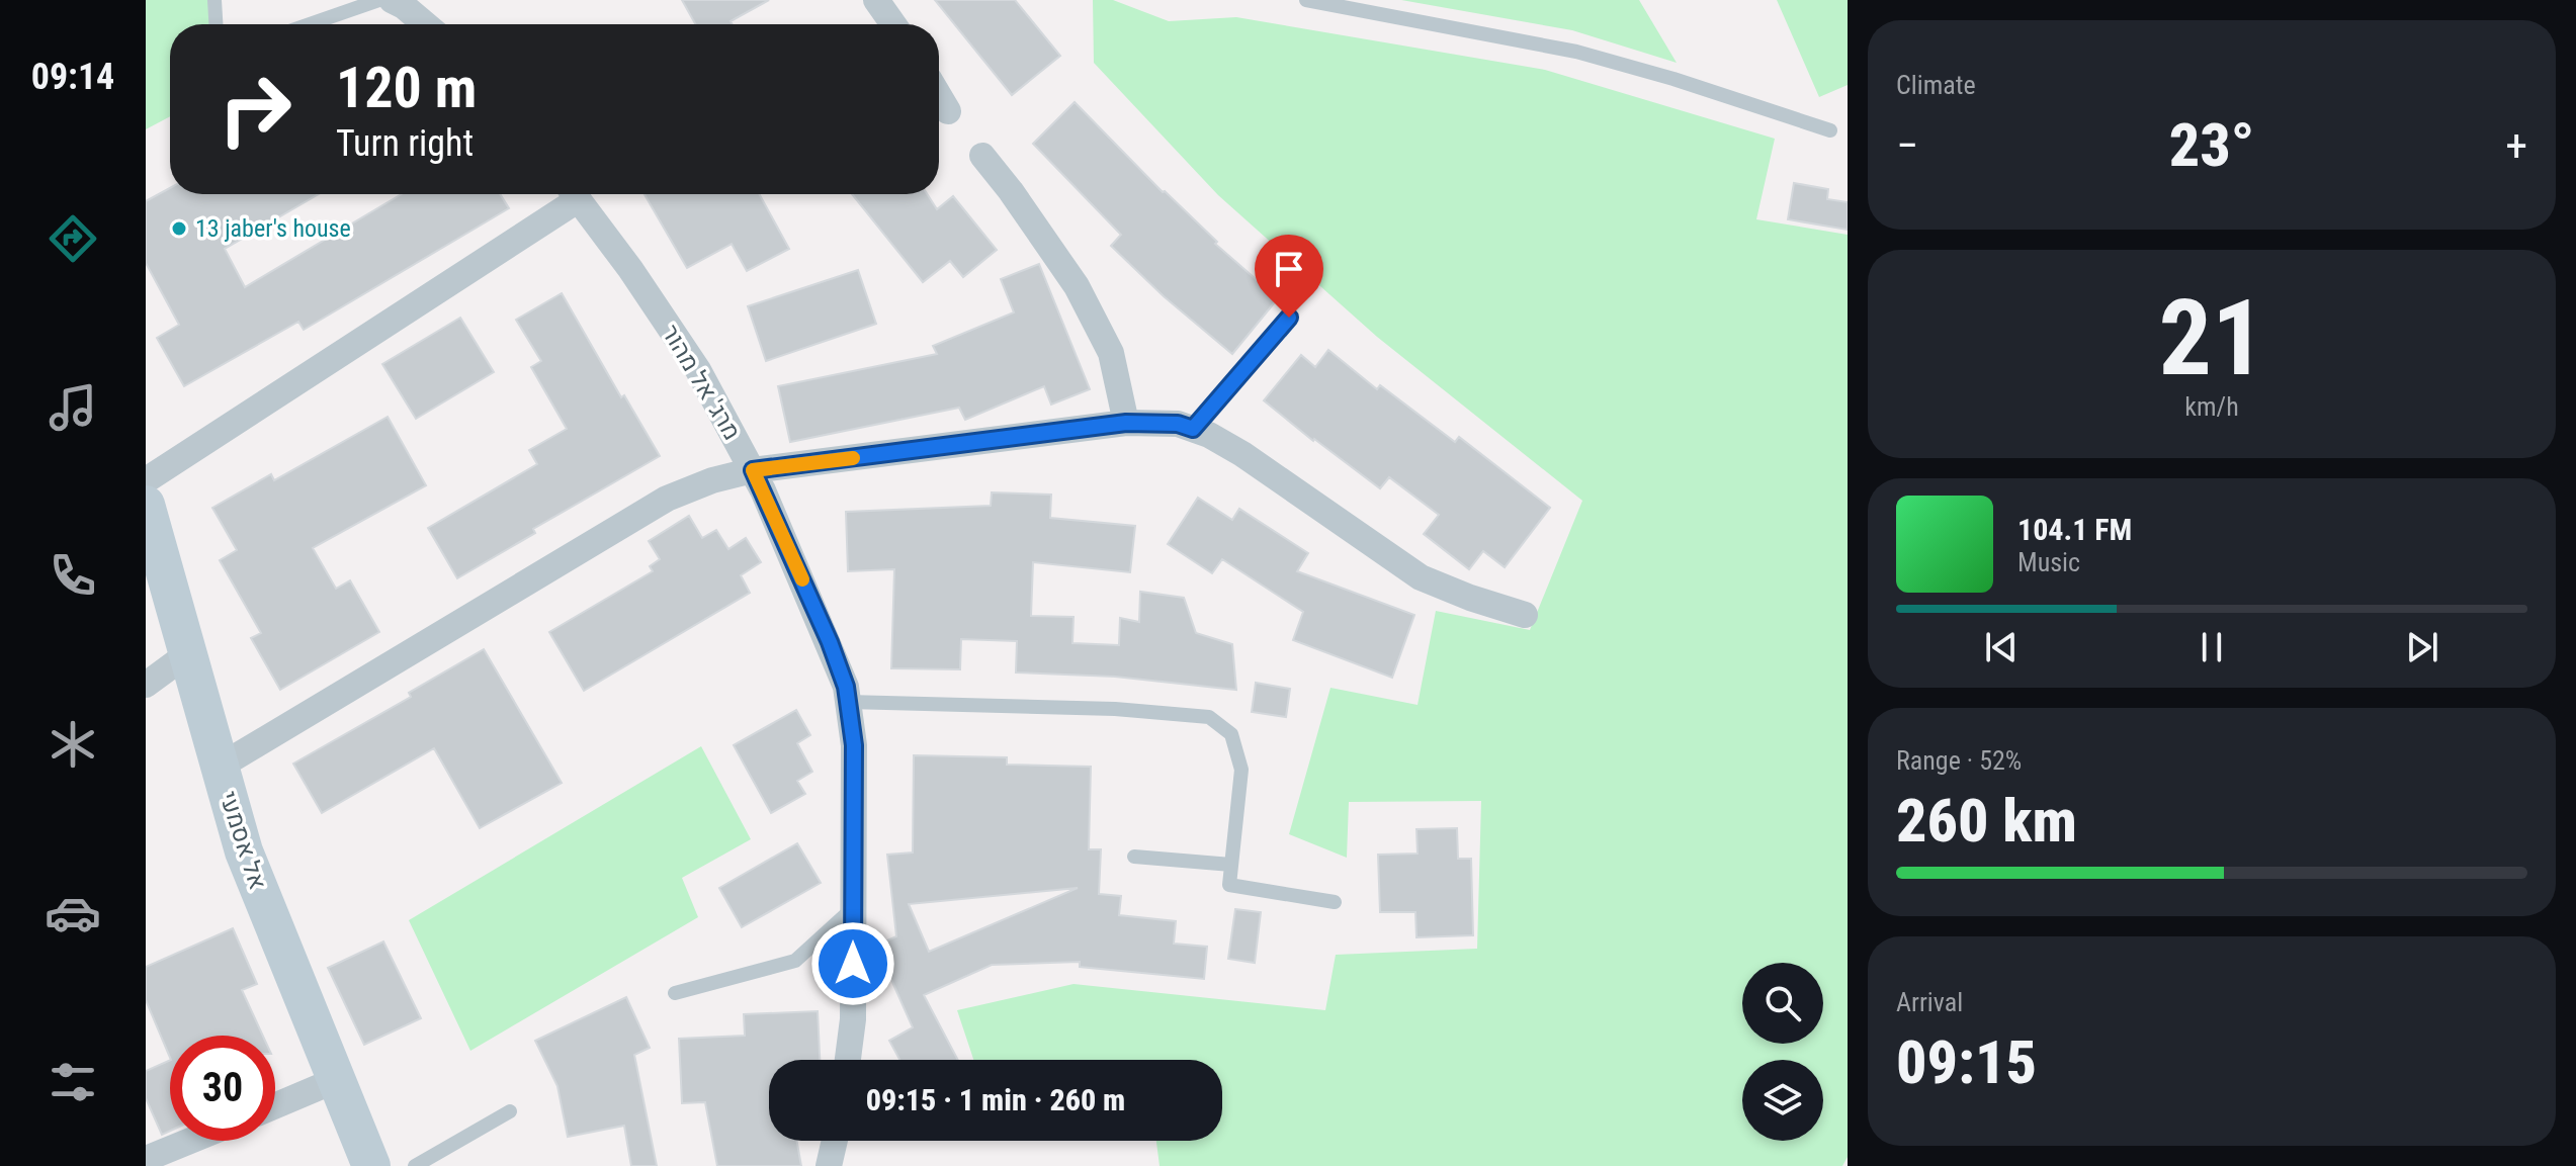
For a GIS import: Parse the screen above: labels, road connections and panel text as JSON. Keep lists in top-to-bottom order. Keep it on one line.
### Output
{"streets":{"street":["מרג' אל מהור","אל אסמעי"]},"places":["13 jaber's house"],"page":{"tabs":"09:14","tile":["Climate",["21","km/h"],["Range · 52%","260 km"],["Arrival","09:15"]],"turn":["120 m","Turn right"],"heat":["−","23°","+"],"song":["104.1 FM","Music"],"limit":"30","trip":"09:15 · 1 min · 260 m"}}
